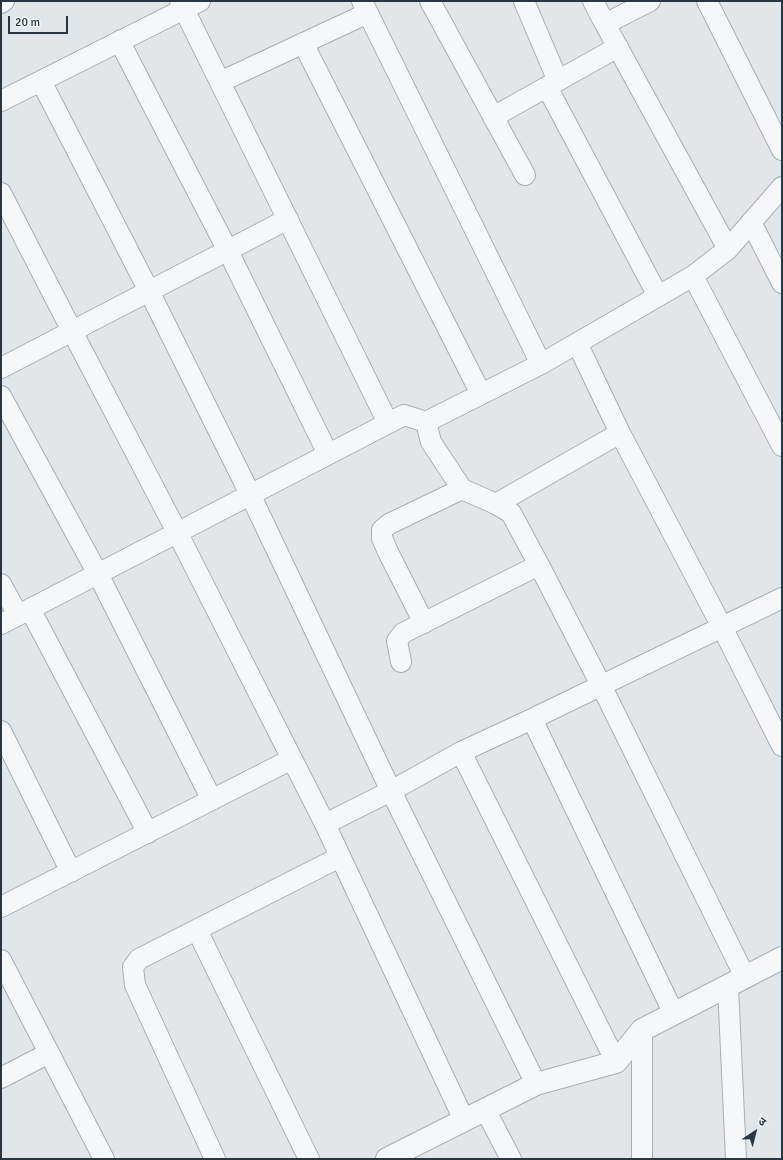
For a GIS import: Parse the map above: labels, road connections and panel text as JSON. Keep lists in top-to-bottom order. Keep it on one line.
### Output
{"scale_bar":"20 m","north":"top right"}
